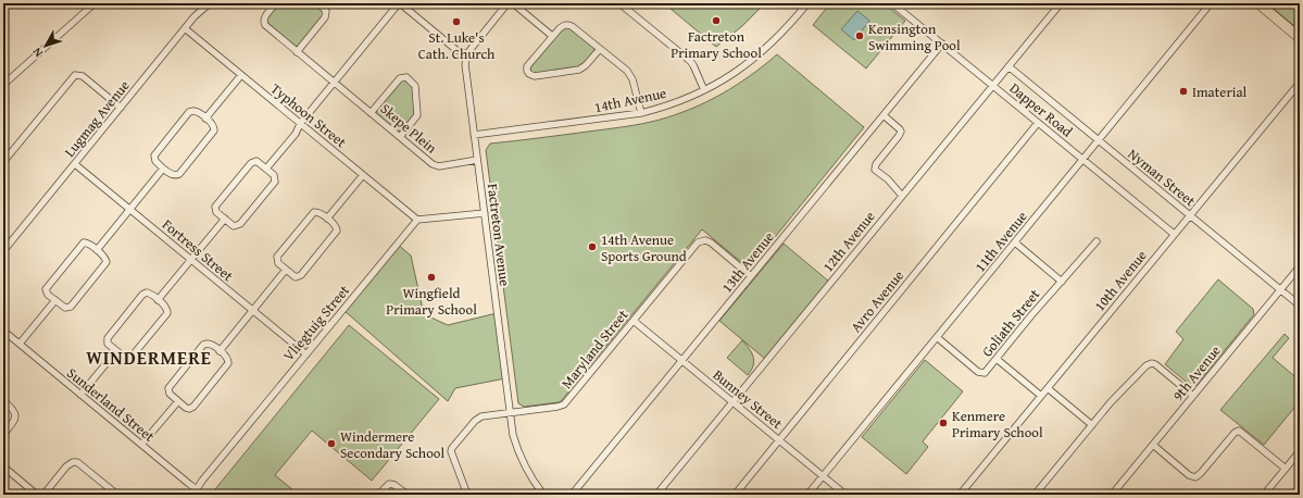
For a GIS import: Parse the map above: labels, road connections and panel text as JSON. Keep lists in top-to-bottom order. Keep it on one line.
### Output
{"streets":{"street":["14th Avenue","Dapper Road","Typhoon Street","Lugmag Avenue","Skepe Plein","Nyman Street","Factreton Avenue","12th Avenue","11th Avenue","Fortress Street","13th Avenue","10th Avenue","Avro Avenue","Vliegtuig Street","Goliath Street","Maryland Street","9th Avenue","Bunney Street","Sunderland Street"]},"crossings":[["14th Avenue","Factreton Avenue"],["Dapper Road","12th Avenue"],["Dapper Road","11th Avenue"],["Dapper Road","13th Avenue"],["Dapper Road","10th Avenue"],["Dapper Road","Avro Avenue"],["Typhoon Street","Lugmag Avenue"],["Typhoon Street","Vliegtuig Street"],["Lugmag Avenue","Fortress Street"],["Skepe Plein","Factreton Avenue"],["Nyman Street","12th Avenue"],["Nyman Street","11th Avenue"],["Nyman Street","10th Avenue"],["Nyman Street","9th Avenue"],["Factreton Avenue","Maryland Street"],["12th Avenue","Bunney Street"],["11th Avenue","Goliath Street"],["11th Avenue","Bunney Street"],["Fortress Street","Vliegtuig Street"],["13th Avenue","Maryland Street"],["13th Avenue","Bunney Street"],["Avro Avenue","Bunney Street"],["Vliegtuig Street","Sunderland Street"],["Maryland Street","Bunney Street"]],"districts":["WINDERMERE"],"places":["Factreton Primary School","St. Luke's Cath. Church","Kensington Swimming Pool","Imaterial","14th Avenue Sports Ground","Wingfield Primary School","Kenmere Primary School","Windermere Secondary School"],"north":"bottom left"}
